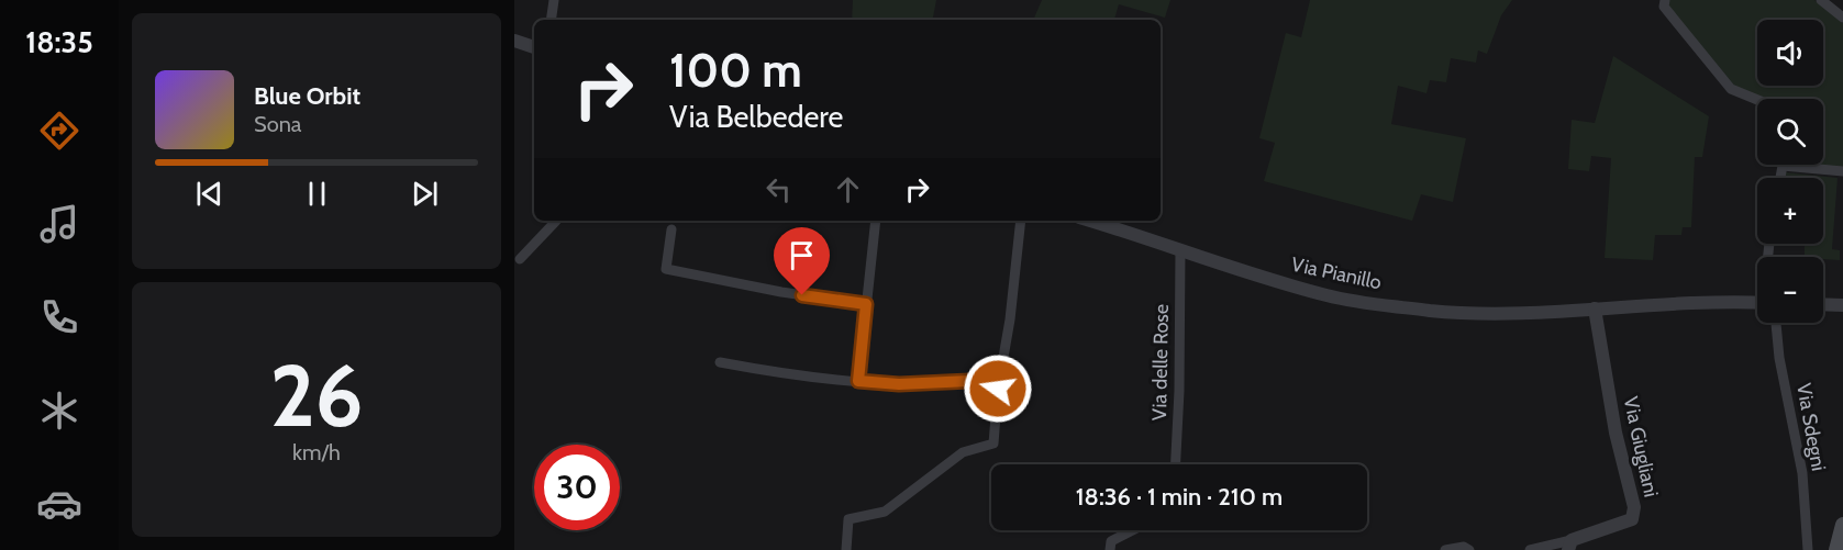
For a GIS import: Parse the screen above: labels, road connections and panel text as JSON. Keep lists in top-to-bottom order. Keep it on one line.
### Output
{"streets":{"street":["Via Pianillo","Via delle Rose","Via Sdegni","Via Giugliani"]},"crossings":[["Via Pianillo","Via delle Rose"],["Via Pianillo","Via Giugliani"]],"page":{"tabs":"18:35","map_buttons":["+","−"],"turn":["100 m","Via Belbedere"],"song":["Blue Orbit","Sona"],"tile":["26","km/h"],"limit":"30","trip":"18:36 · 1 min · 210 m"}}
